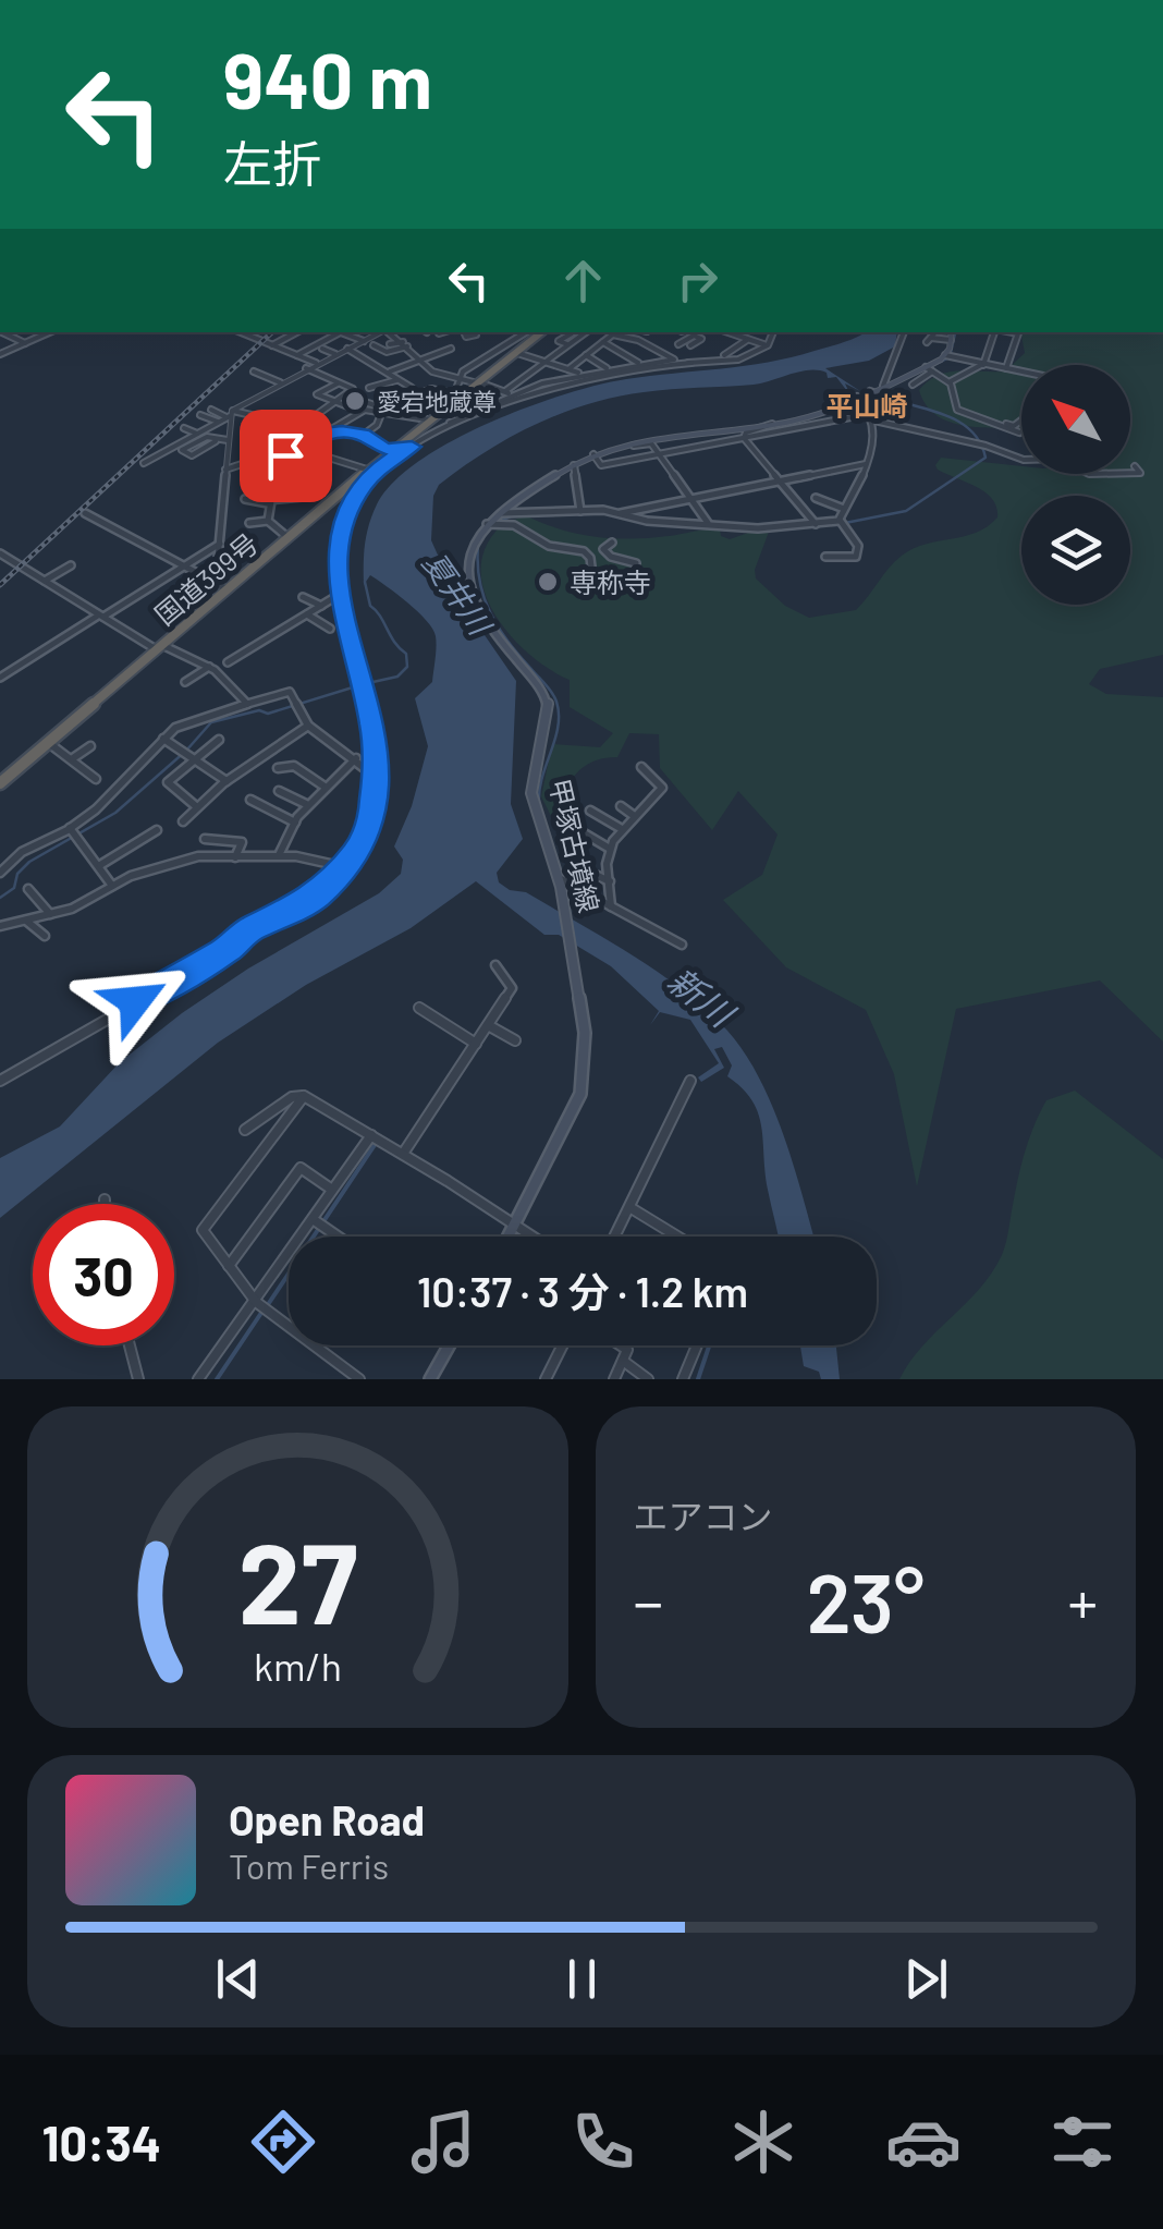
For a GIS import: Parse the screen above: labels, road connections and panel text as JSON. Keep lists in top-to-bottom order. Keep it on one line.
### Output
{"streets":{"highway":["国道399号"],"main road":["甲塚古墳線"]},"districts":["平山崎"],"water":["夏井川","新川"],"places":["愛宕地蔵尊","専称寺"],"north":"top left","page":{"turn":["940 m","左折"],"limit":"30","trip":"10:37 · 3 分 · 1.2 km","tile":"エアコン","heat":["−","23°","+"],"song":["Open Road","Tom Ferris"],"tabs":"10:34","gauge":["27","km/h"]}}
